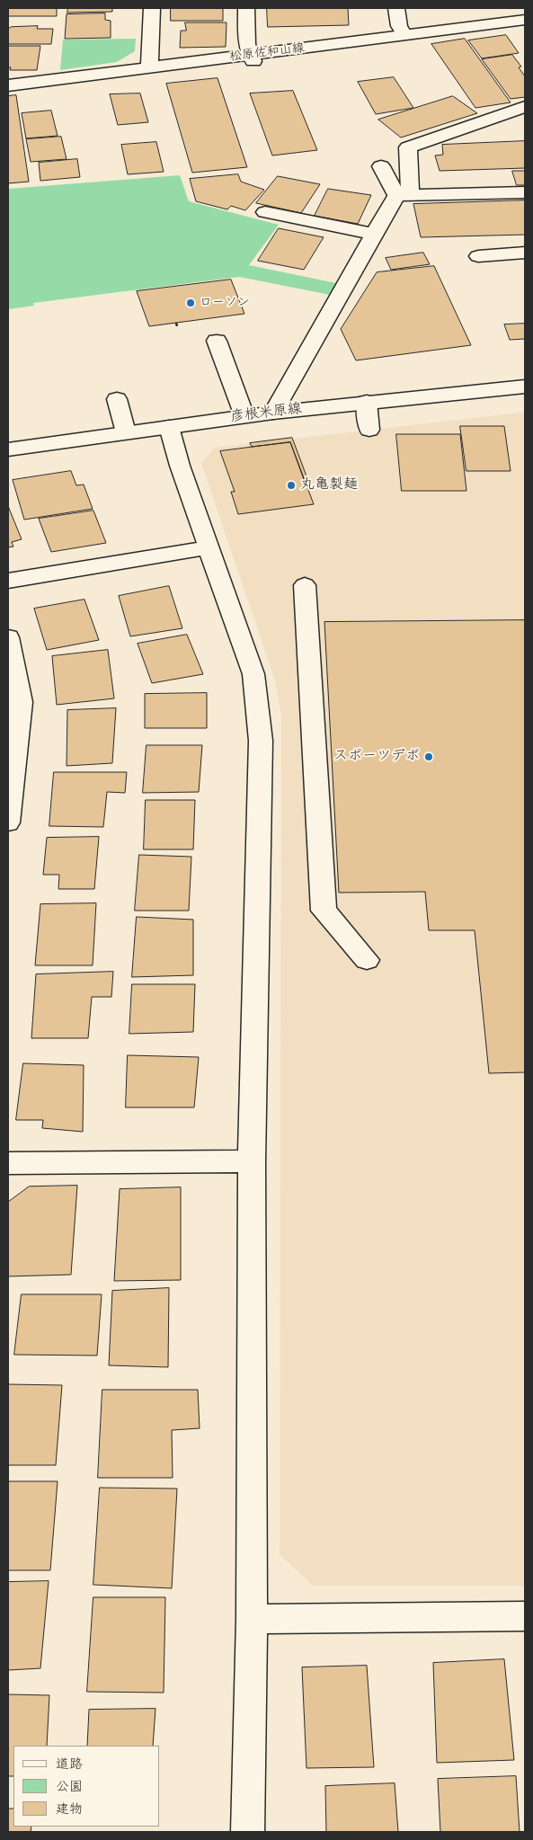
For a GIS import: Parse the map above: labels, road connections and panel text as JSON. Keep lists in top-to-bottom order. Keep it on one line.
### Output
{"streets":{"street":["松原佐和山線","彦根米原線"]},"places":["ローソン","丸亀製麺","スポーツデポ"],"legend":["道路","公園","建物"]}
